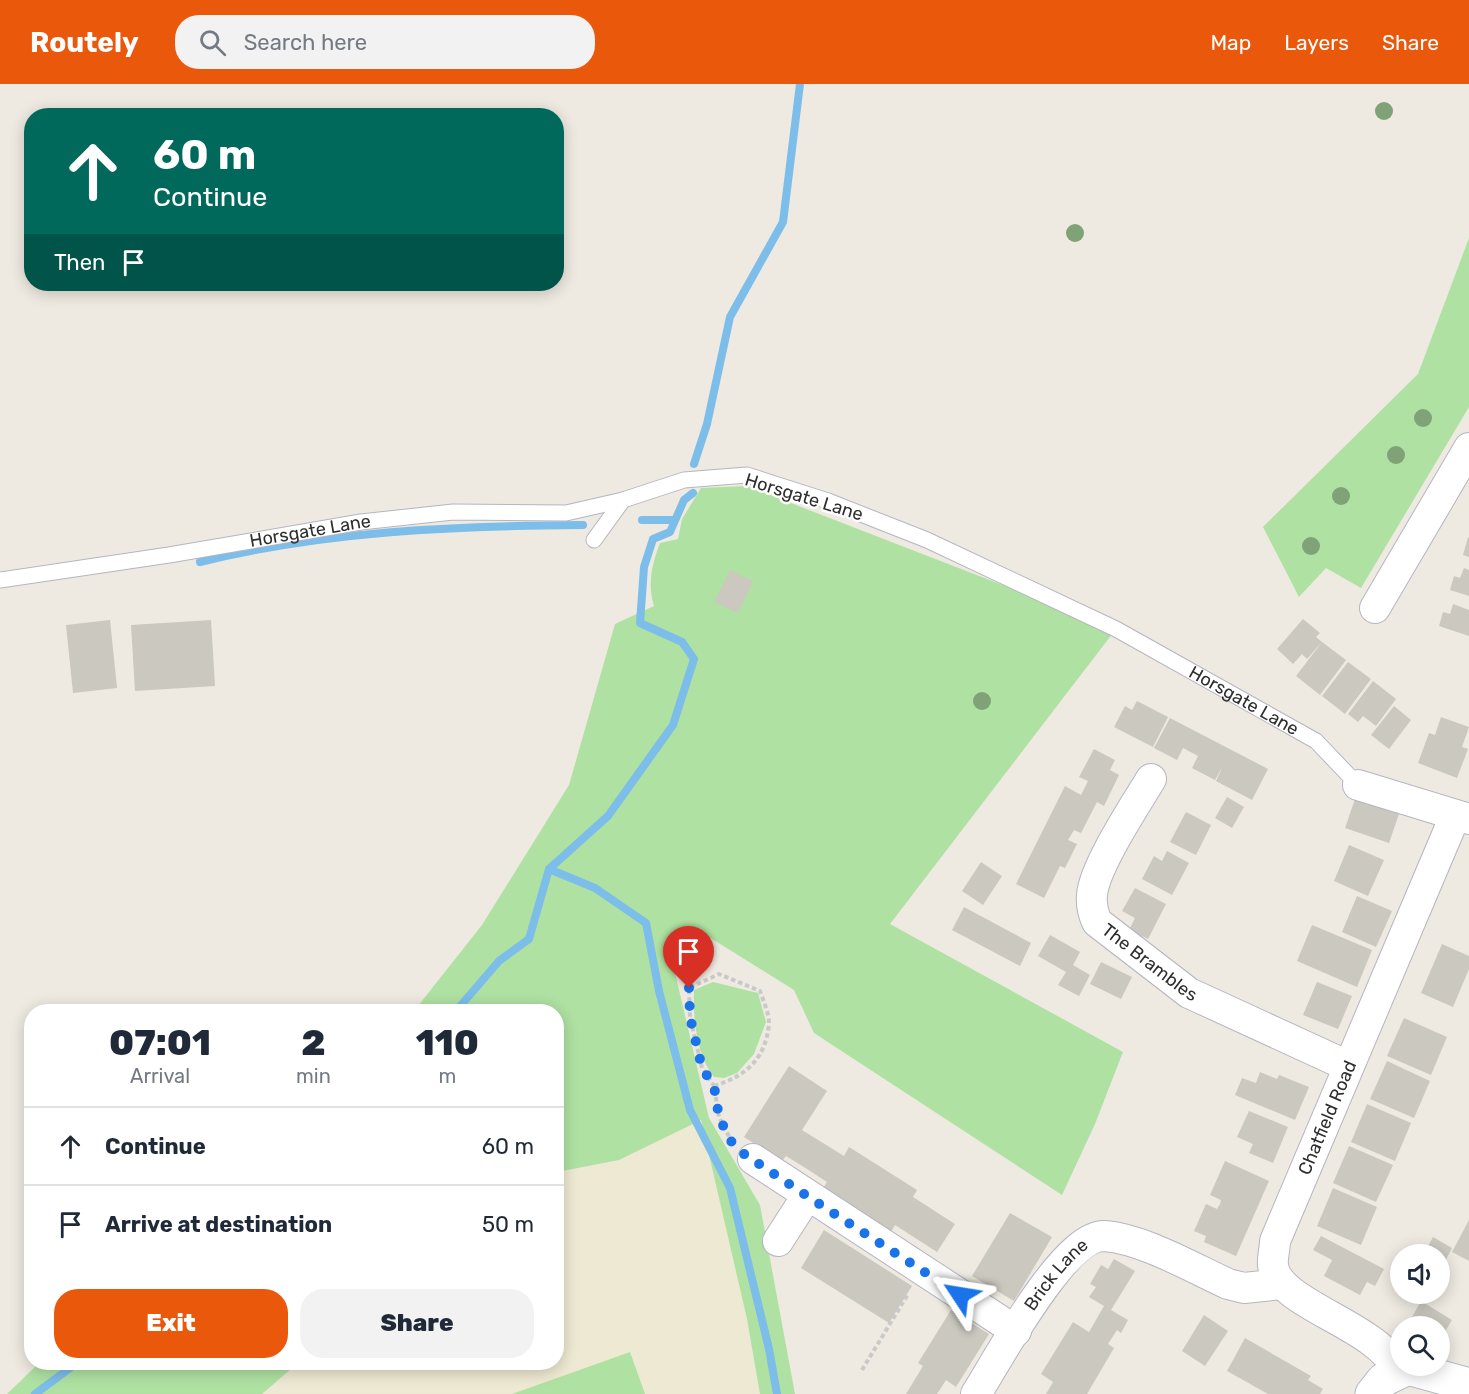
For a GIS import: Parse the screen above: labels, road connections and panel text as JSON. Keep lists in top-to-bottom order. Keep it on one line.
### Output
{"streets":{"street":["Horsgate Lane","The Brambles","Chatfield Road","Brick Lane"]},"crossings":[["Horsgate Lane","Chatfield Road"],["The Brambles","Chatfield Road"],["Chatfield Road","Brick Lane"]],"page":{"header":"Routely","search":"Search here","nav":["Map","Layers","Share"],"turn":["60 m","Continue"],"then":"Then","eta":["07:01","Arrival","2","min","110","m"],"list":[{"name":"Continue","value":"60 m"},{"name":"Arrive at destination","value":"50 m"}],"buttons":["Exit","Share"]}}
